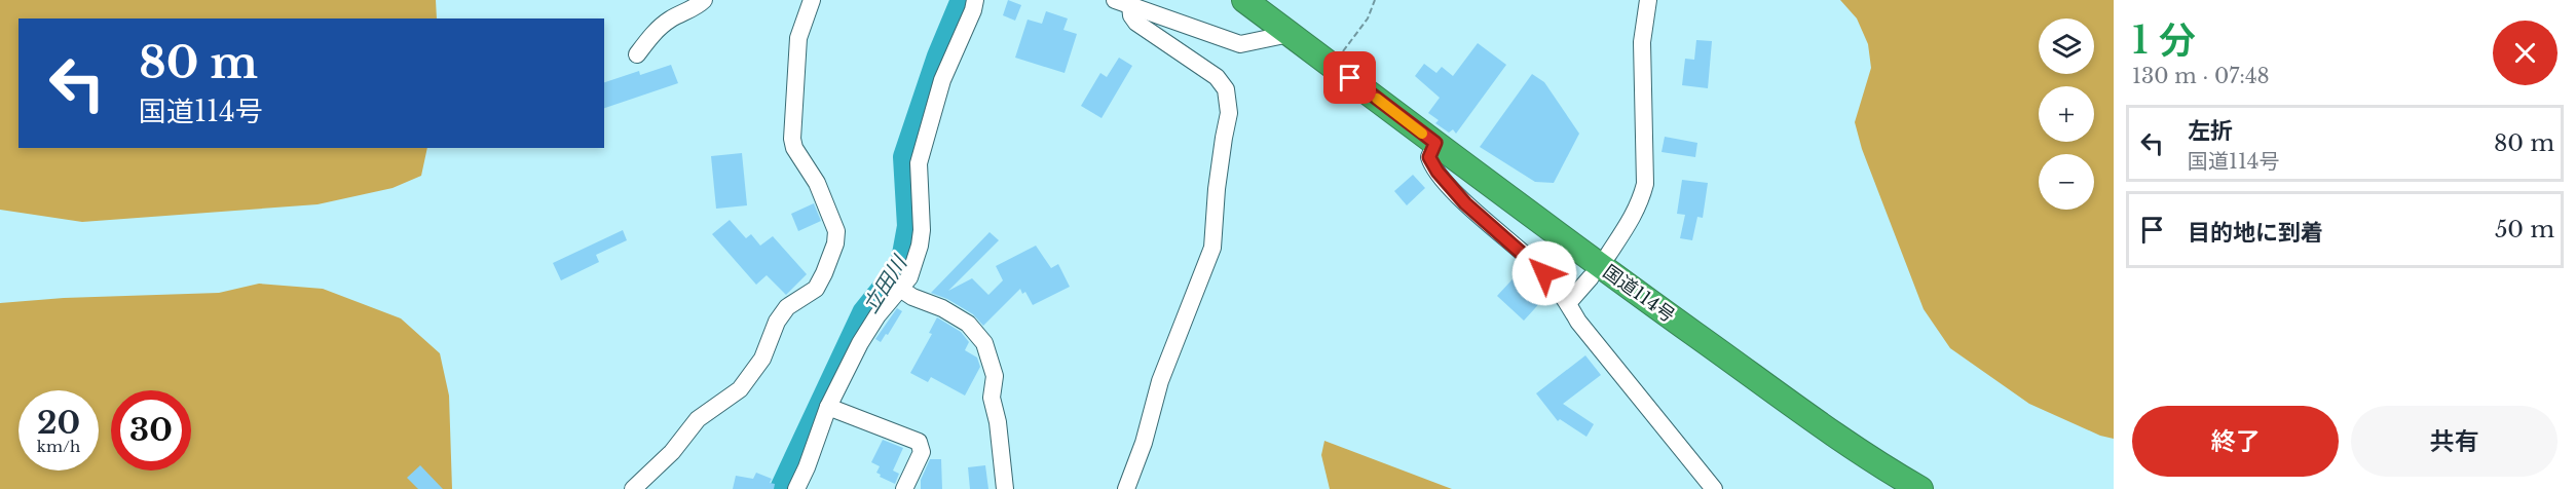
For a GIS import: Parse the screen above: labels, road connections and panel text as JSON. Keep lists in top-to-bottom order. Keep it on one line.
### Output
{"streets":{"highway":["国道114号"]},"water":["立田川"],"page":{"heading":["1 分","130 m · 07:48"],"map_buttons":["+","−"],"turn":["80 m","国道114号"],"list":[{"name":"左折","note":"国道114号","value":"80 m"},{"name":"目的地に到着","value":"50 m"}],"speed":"20 km/h","limit":"30","buttons":["終了","共有"]}}
